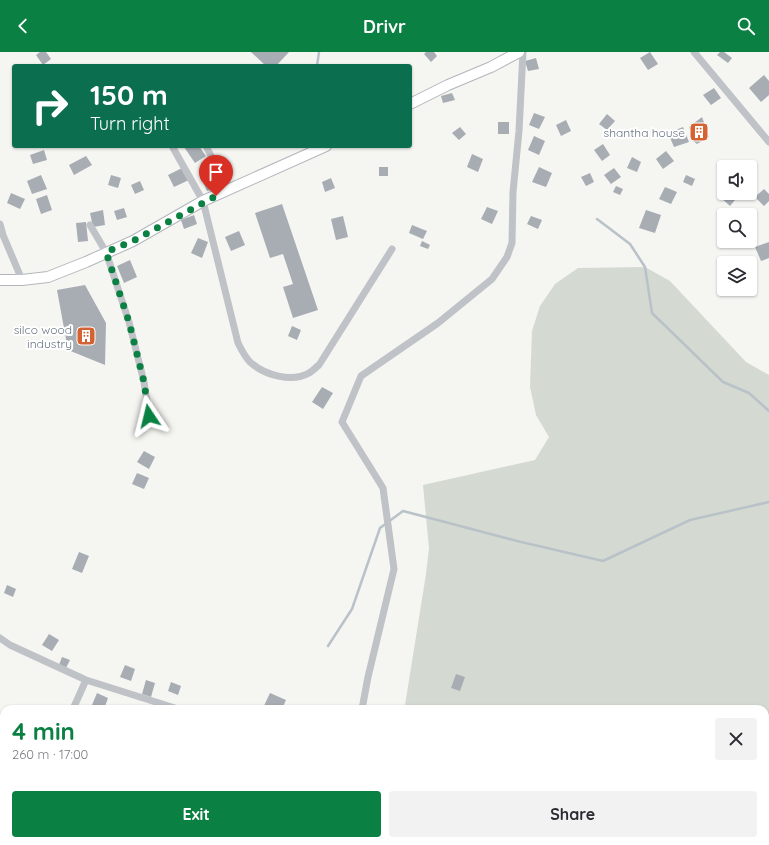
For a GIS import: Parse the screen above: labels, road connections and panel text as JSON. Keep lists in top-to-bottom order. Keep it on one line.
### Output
{"places":{"building":["shantha house","silco wood industry"]},"page":{"header":"Drivr","turn":["150 m","Turn right"],"heading":["4 min","260 m · 17:00"],"buttons":["Exit","Share"]}}
